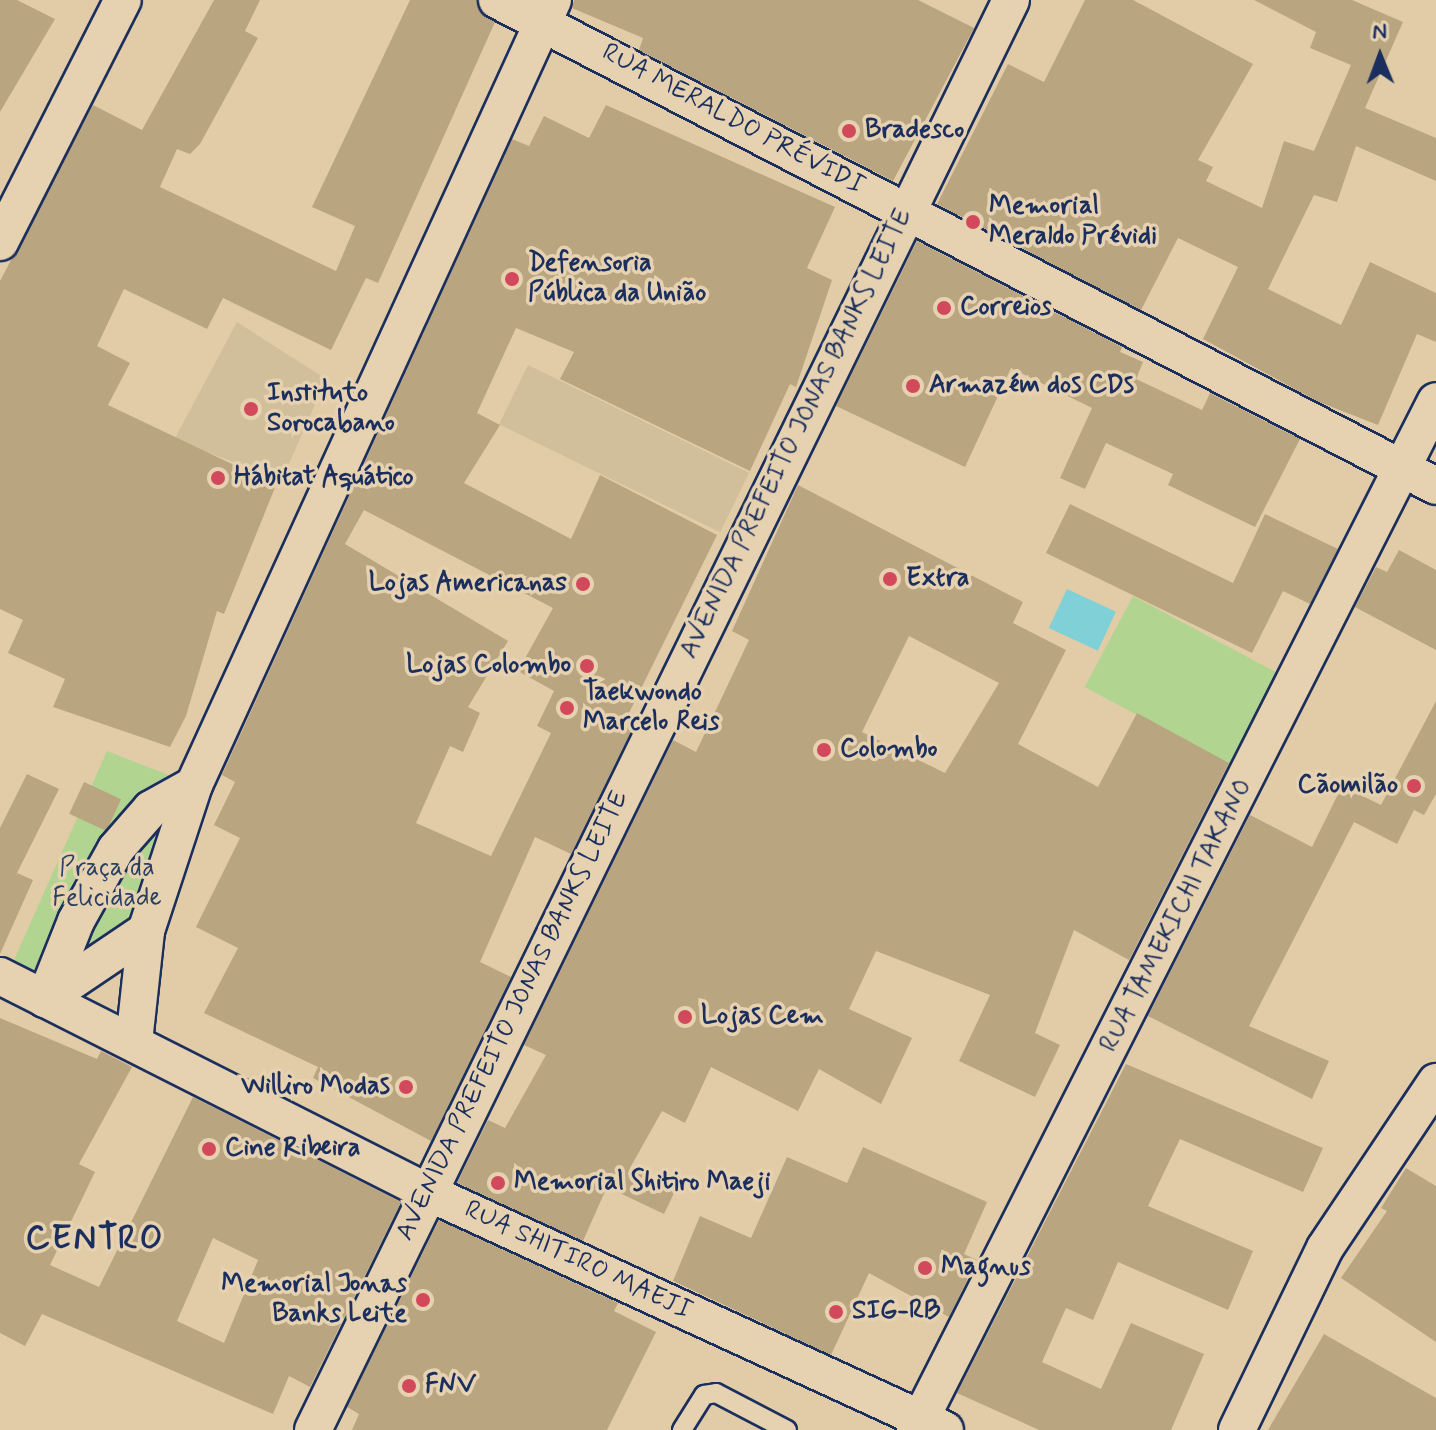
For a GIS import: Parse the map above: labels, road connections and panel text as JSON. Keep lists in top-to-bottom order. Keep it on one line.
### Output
{"streets":{"street":["RUA MERALDO PRÉVIDI","AVENIDA PREFEITO JONAS BANKS LEITE","RUA TAMEKICHI TAKANO","RUA SHITIRO MAEJI"]},"crossings":[["RUA MERALDO PRÉVIDI","AVENIDA PREFEITO JONAS BANKS LEITE"],["RUA MERALDO PRÉVIDI","RUA TAMEKICHI TAKANO"],["AVENIDA PREFEITO JONAS BANKS LEITE","RUA SHITIRO MAEJI"],["RUA TAMEKICHI TAKANO","RUA SHITIRO MAEJI"]],"districts":["CENTRO"],"parks":["Praça da Felicidade"],"places":["Bradesco","Memorial Meraldo Prévidi","Defensoria Pública da União","Correios","Armazém dos CDs","Instituto Sorocabano","Hábitat Aquático","Extra","Lojas Americanas","Lojas Colombo","Taekwondo Marcelo Reis","Colombo","Cãomilão","Lojas Cem","Williro Modas","Cine Ribeira","Memorial Shitiro Maeji","Magnus","Memorial Jonas Banks Leite","SIG-RB","FNV"],"north":"top"}
